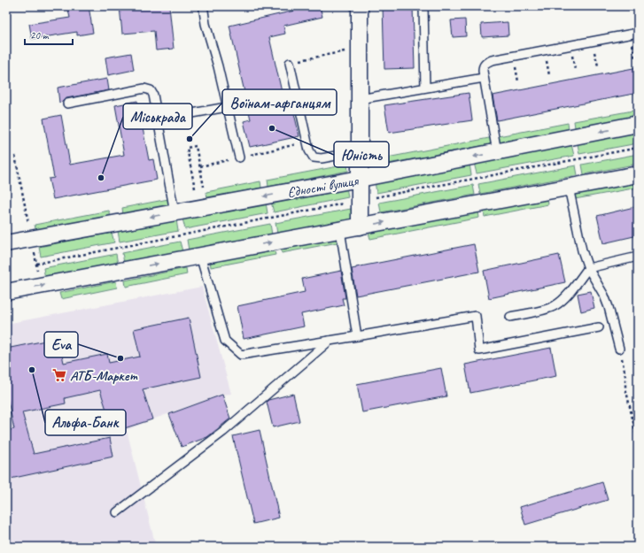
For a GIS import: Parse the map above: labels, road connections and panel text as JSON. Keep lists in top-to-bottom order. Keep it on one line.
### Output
{"streets":{"street":["Єдності вулиця"]},"places":{"other":["Юність","Воїнам-афганцям","Міськрада","Eva","Альфа-Банк"],"supermarket":["АТБ-Маркет"]},"scale_bar":"20 m"}
